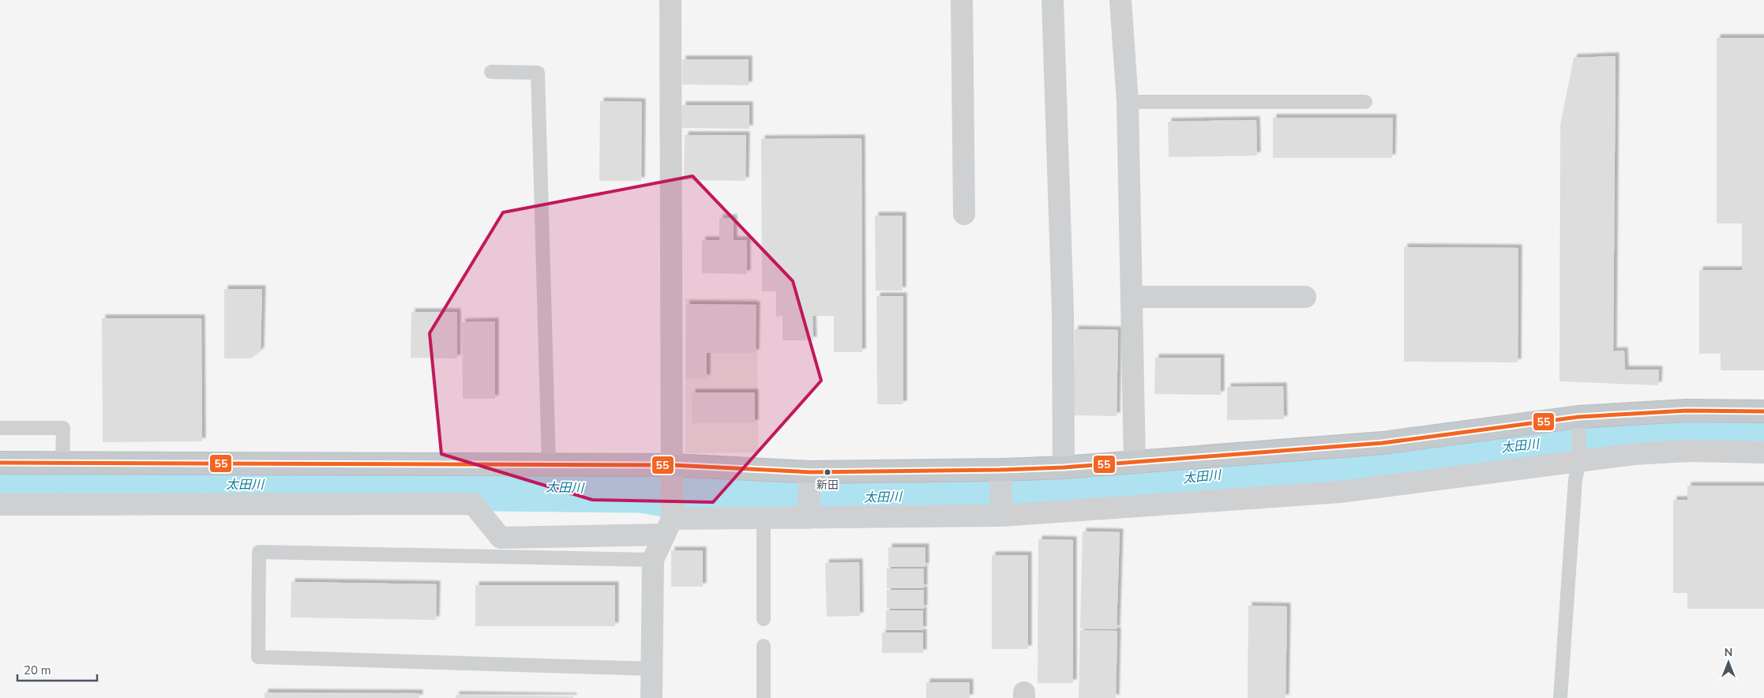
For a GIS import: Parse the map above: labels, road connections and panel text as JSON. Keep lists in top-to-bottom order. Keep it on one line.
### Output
{"water":["太田川"],"places":["新田"],"lines":["transit line 55"],"scale_bar":"20 m","north":"top"}
